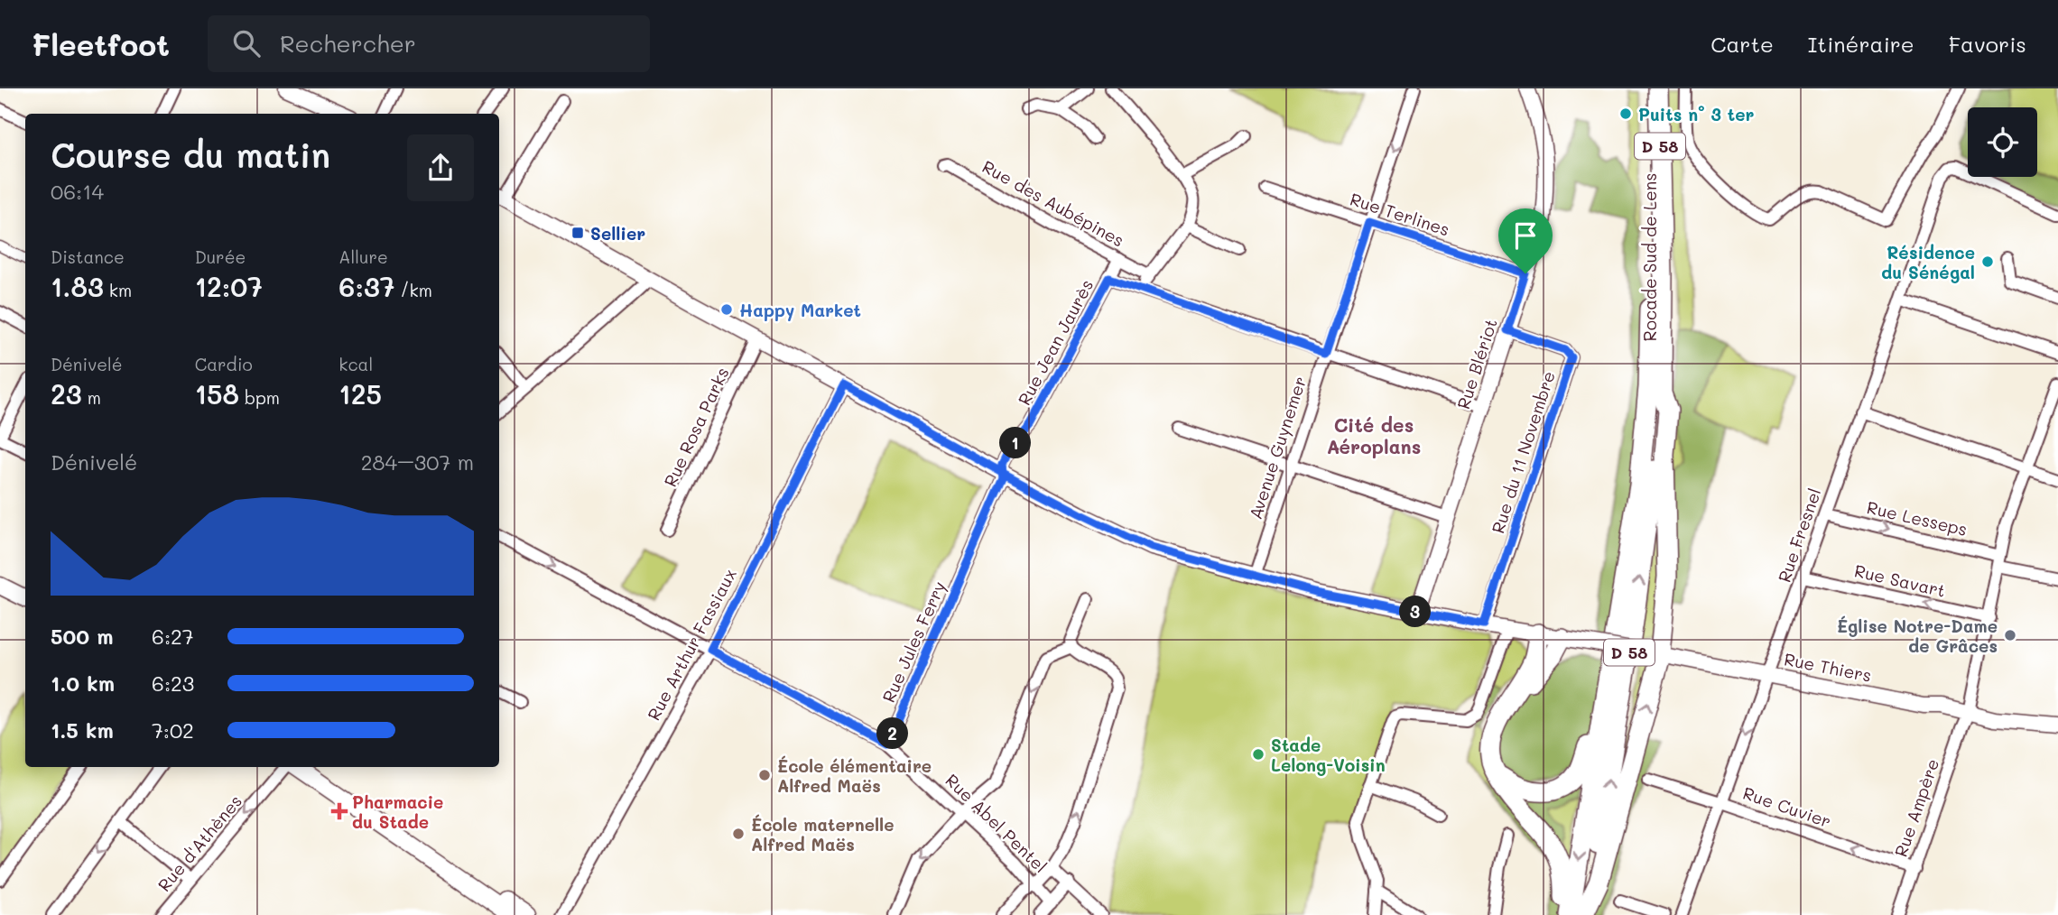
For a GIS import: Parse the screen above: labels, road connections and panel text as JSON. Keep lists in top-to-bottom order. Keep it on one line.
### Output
{"streets":{"highway":["D 58","Rocade Sud de Lens"],"street":["Rue des Aubépines","Rue Terlines","Rue Jean Jaurès","Rue Blériot","Rue Rosa Parks","Avenue Guynemer","Rue du 11 Novembre","Rue Lesseps","Rue Fresnel","Rue Savart","Rue Jules Ferry","Rue Arthur Fassiaux","Rue Thiers","Rue Cuvier","Rue Ampère","Rue Abel Pentel","Rue d'Athènes"]},"crossings":[["D 58","Rocade Sud de Lens"],["Rue des Aubépines","Rue Jean Jaurès"],["Rue Terlines","Rue Blériot"],["Rue Terlines","Avenue Guynemer"],["Rue Jean Jaurès","Rue Jules Ferry"],["Rue Jean Jaurès","Rue Thiers"],["Rue Blériot","Rue du 11 Novembre"],["Rue Blériot","Rue Thiers"],["Rue Rosa Parks","Rue Thiers"],["Avenue Guynemer","Rue Thiers"],["Rue du 11 Novembre","Rue Thiers"],["Rue Lesseps","Rue Fresnel"],["Rue Lesseps","Rue Ampère"],["Rue Fresnel","Rue Savart"],["Rue Fresnel","Rue Thiers"],["Rue Fresnel","Rue Cuvier"],["Rue Savart","Rue Ampère"],["Rue Jules Ferry","Rue Thiers"],["Rue Jules Ferry","Rue Abel Pentel"],["Rue Arthur Fassiaux","Rue Thiers"],["Rue Thiers","Rue Ampère"],["Rue Cuvier","Rue Ampère"]],"one_way":["Rue Lesseps","Rue Savart","Rue Cuvier"],"districts":["Cité des Aéroplans"],"places":{"other":["Puits n° 3 ter","Résidence du Sénégal","Happy Market","Église Notre-Dame de Grâces","Stade Lelong-Voisin","École élémentaire Alfred Maës","École maternelle Alfred Maës"],"transit":["Sellier"],"health":["Pharmacie du Stade"]},"page":{"header":"Fleetfoot","search":"Rechercher","nav":["Carte","Itinéraire","Favoris"],"heading":["Course du matin","06:14"],"stats":[["Distance","1.83 km"],["Durée","12:07"],["Allure","6:37 /km"],["Dénivelé","23 m"],["Cardio","158 bpm"],["kcal","125"]],"pins":["1","3","2"],"chart":["Dénivelé","284–307 m"],"list":[{"name":"500 m","note":"6:27"},{"name":"1.0 km","note":"6:23"},{"name":"1.5 km","note":"7:02"}]}}
